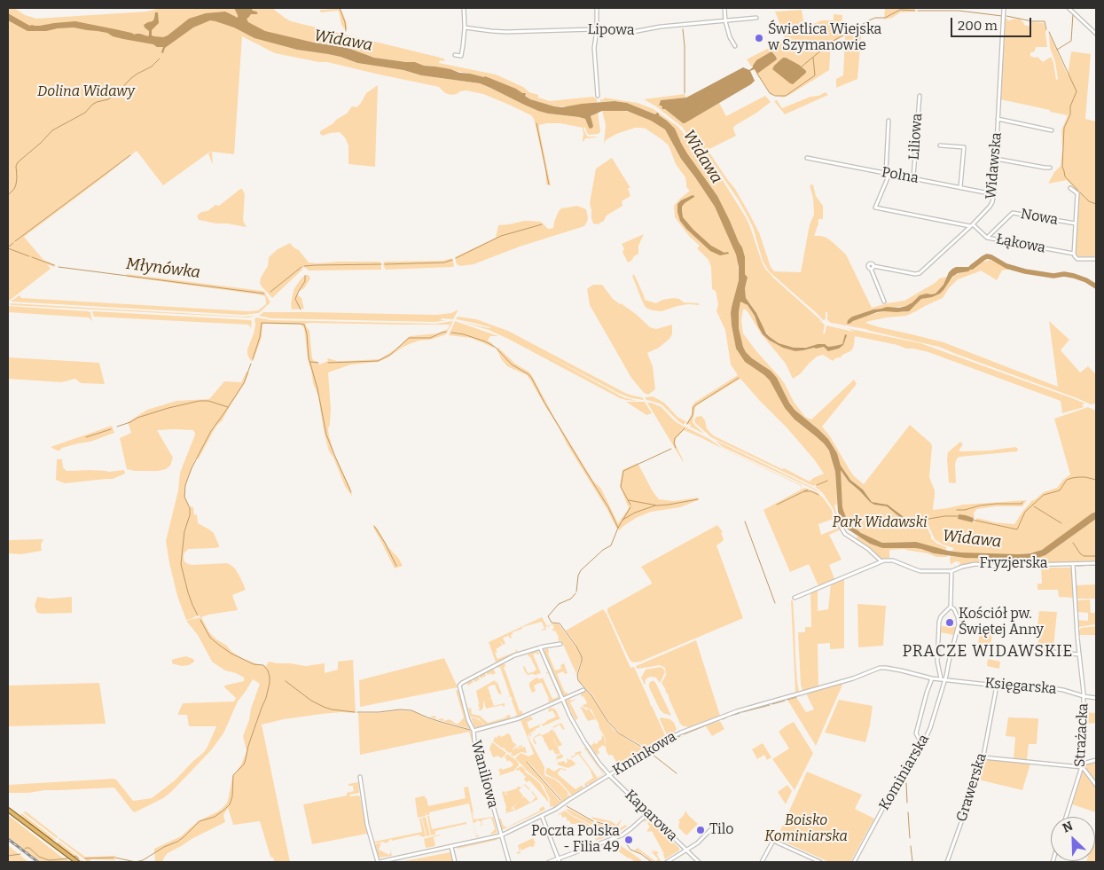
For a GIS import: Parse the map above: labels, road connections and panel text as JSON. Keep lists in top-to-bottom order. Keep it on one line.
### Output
{"streets":{"street":["Lipowa","Liliowa","Widawska","Polna","Nowa","Łąkowa","Fryzjerska","Księgarska","Strażacka","Kminkowa","Kominiarska","Waniliowa","Grawerska","Kaparowa"]},"crossings":[["Liliowa","Polna"],["Widawska","Polna"],["Widawska","Łąkowa"],["Nowa","Łąkowa"],["Fryzjerska","Strażacka"],["Księgarska","Strażacka"],["Księgarska","Kminkowa"],["Księgarska","Kominiarska"],["Księgarska","Grawerska"],["Kminkowa","Kominiarska"],["Kminkowa","Waniliowa"],["Kminkowa","Kaparowa"],["Waniliowa","Kaparowa"]],"districts":["PRACZE WIDAWSKIE"],"water":["Widawa","Młynówka"],"parks":["Dolina Widawy","Park Widawski","Boisko Kominiarska"],"places":["Świetlica Wiejska w Szymanowie","Kościół pw. Świętej Anny","Tilo","Poczta Polska - Filia 49"],"scale_bar":"200 m","north":"top left"}
